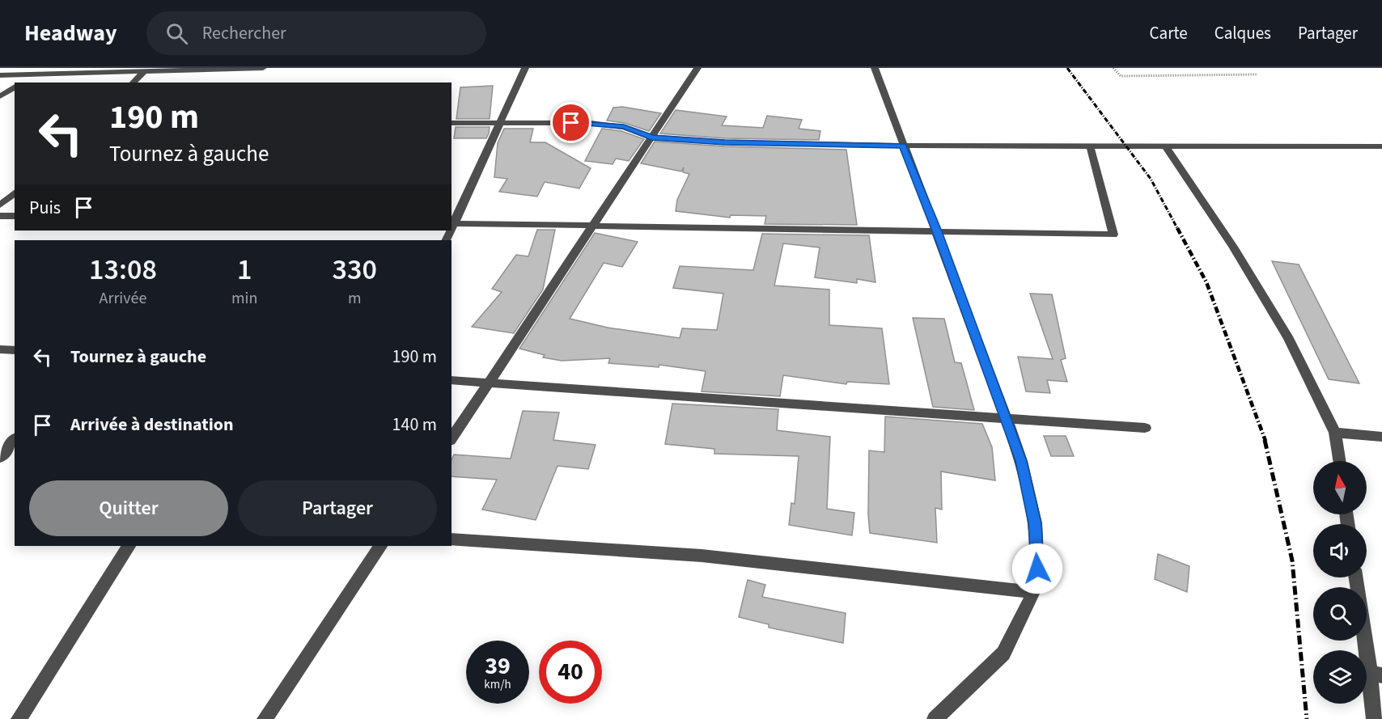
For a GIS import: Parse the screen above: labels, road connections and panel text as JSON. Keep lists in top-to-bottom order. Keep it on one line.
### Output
{"north":"top","page":{"header":"Headway","search":"Rechercher","nav":["Carte","Calques","Partager"],"turn":["190 m","Tournez à gauche"],"then":"Puis","eta":["13:08","Arrivée","1","min","330","m"],"list":[{"name":"Tournez à gauche","value":"190 m"},{"name":"Arrivée à destination","value":"140 m"}],"buttons":["Quitter","Partager"],"speed":"39 km/h","limit":"40"}}
